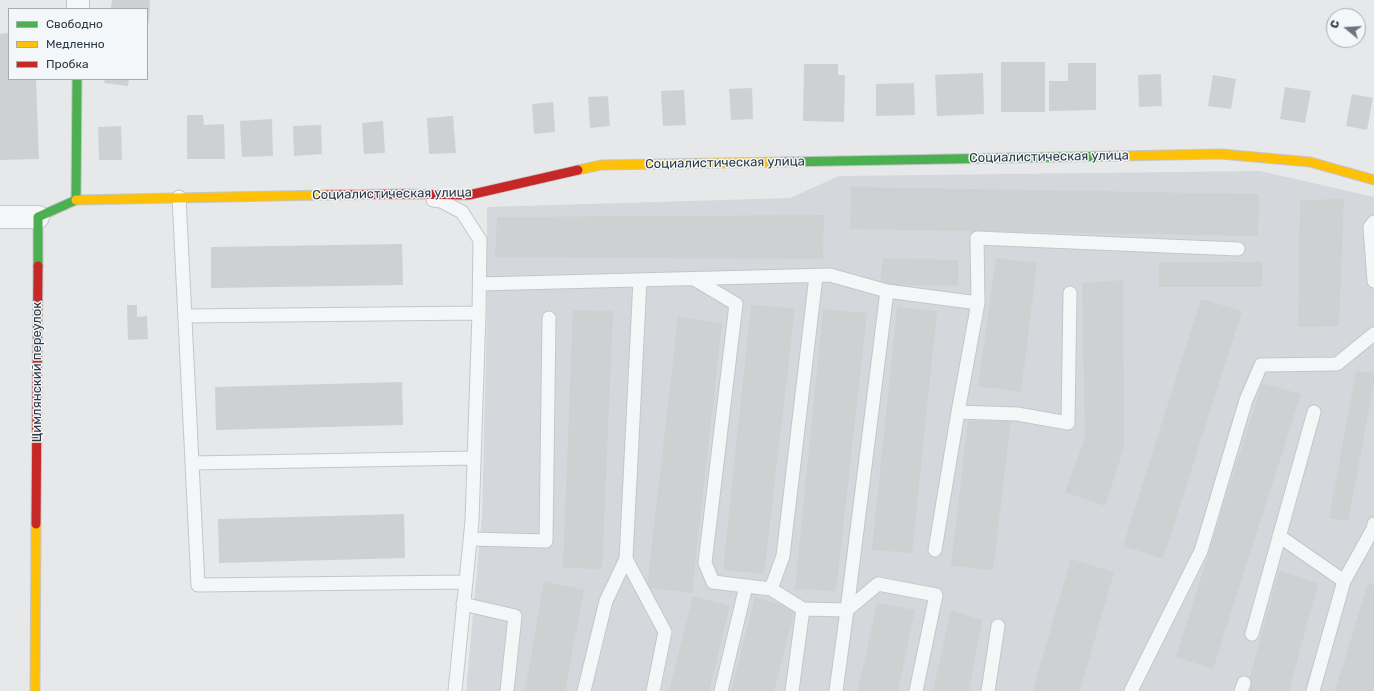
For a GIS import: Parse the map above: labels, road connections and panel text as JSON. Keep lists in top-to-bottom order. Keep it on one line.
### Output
{"streets":{"street":["Социалистическая улица","Цимлянский переулок"]},"legend":["Свободно","Медленно","Пробка"],"north":"left"}
